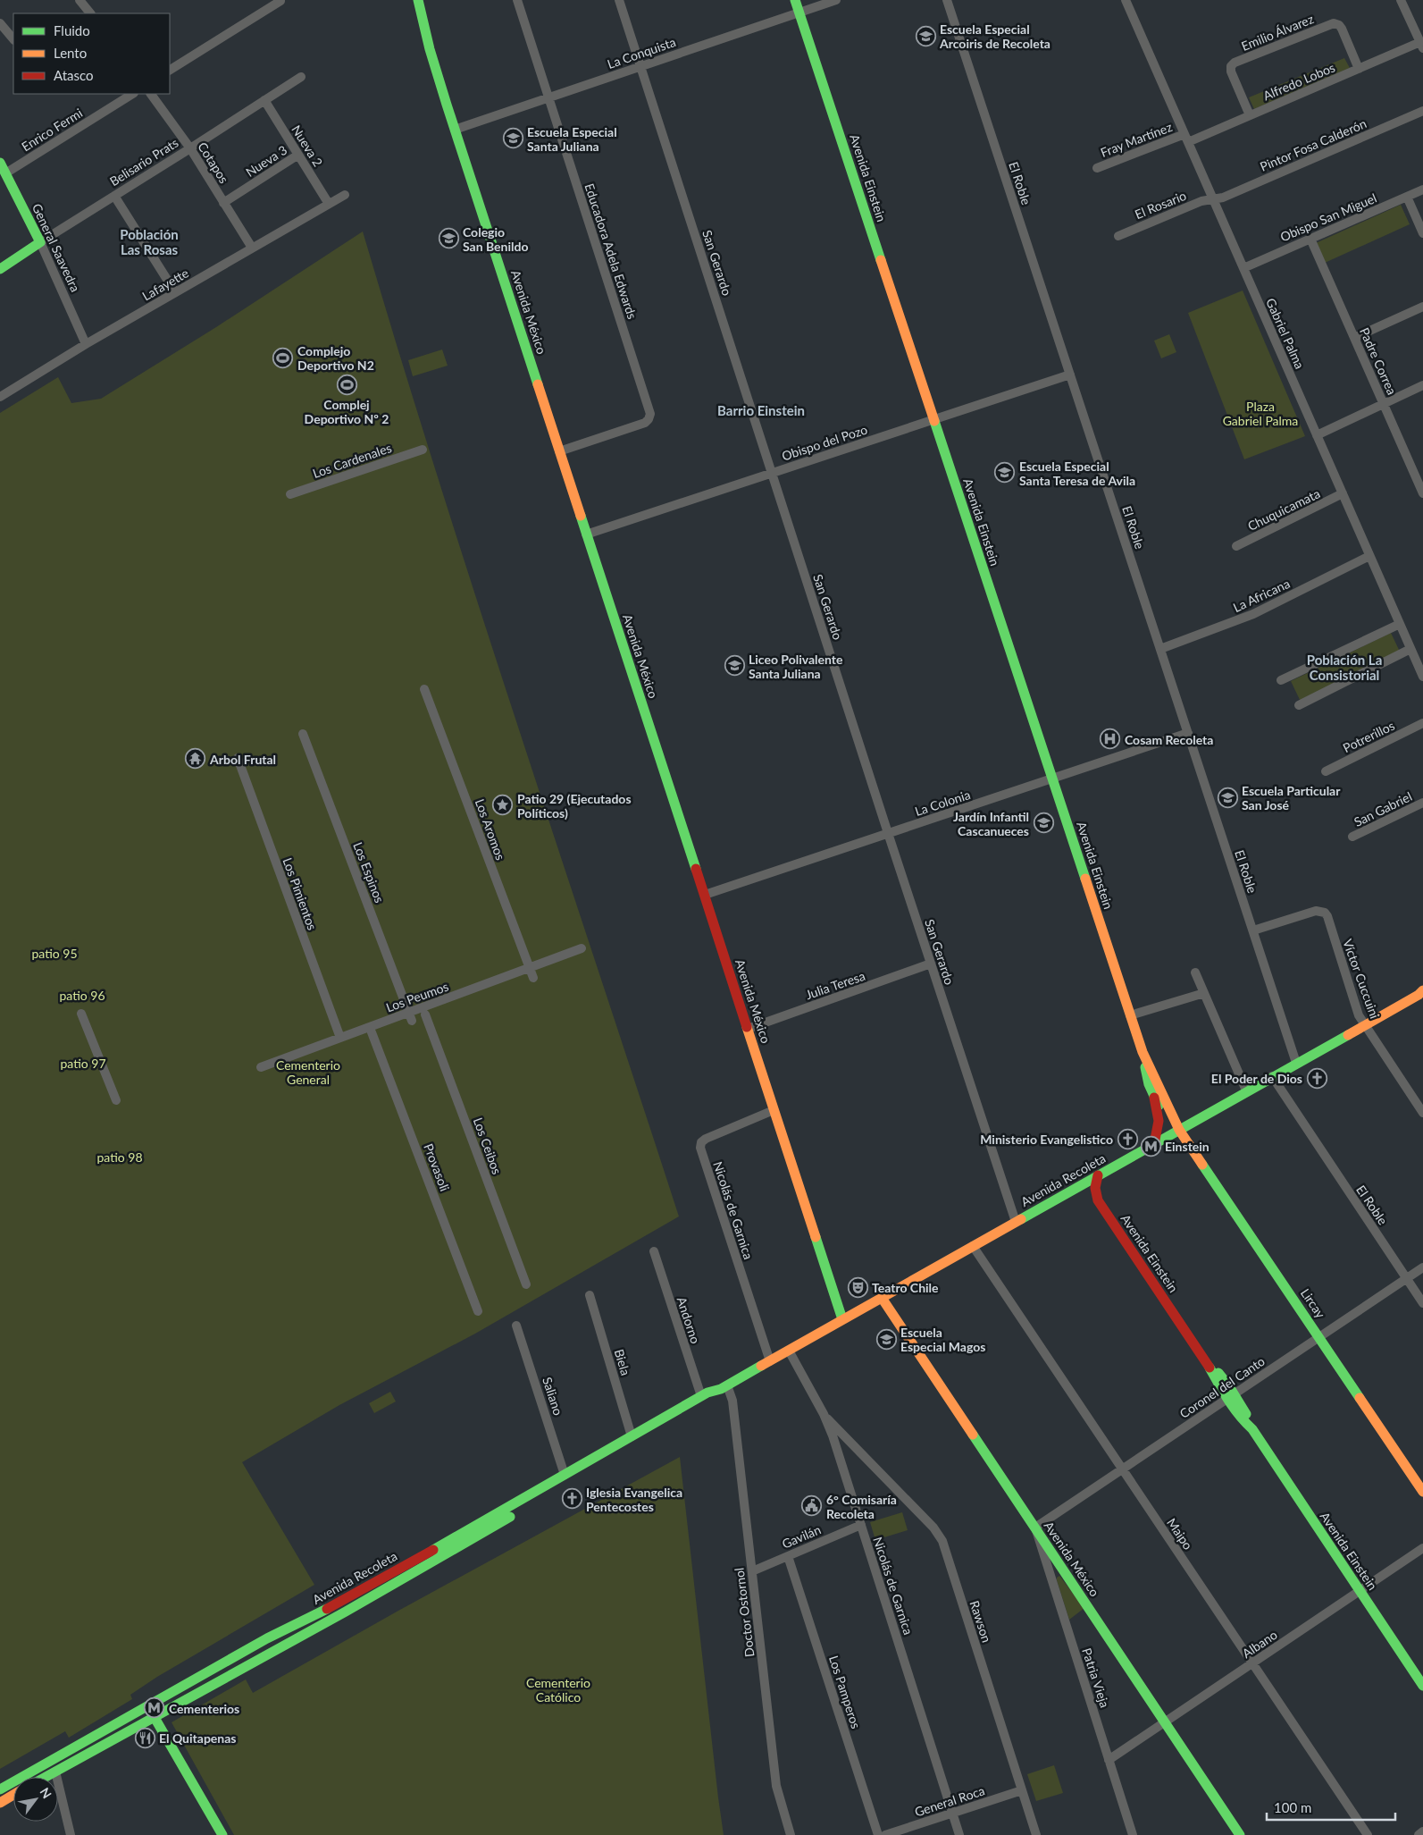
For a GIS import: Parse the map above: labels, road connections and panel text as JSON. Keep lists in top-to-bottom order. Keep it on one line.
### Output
{"streets":{"main road":["Belisario Prats","Avenida Einstein","General Saavedra","Avenida México","Avenida Recoleta","Lircay"],"street":["Emilio Álvarez","La Conquista","Alfredo Lobos","Enrico Fermi","Fray Martínez","Pintor Fosa Calderón","Nueva 2","Nueva 3","Cotapos","El Roble","El Rosario","Obispo San Miguel","Educadora Adela Edwards","San Gerardo","Lafayette","Gabriel Palma","Padre Correa","Obispo del Pozo","Los Cardenales","Chuquicamata","La Africana","Potrerillos","La Colonia","San Gabriel","Los Aromos","Los Espinos","Los Pimientos","Víctor Cuccuini","Julia Teresa","Los Peumos","Los Ceibos","Provasoli","Nicolás de Garnica","Andorno","Biela","Coronel del Canto","Saliano","Maipo","Gavilán","Doctor Ostornol","Rawson","Albano","Patria Vieja","Los Pamperos","General Roca"]},"crossings":[["Emilio Álvarez","Alfredo Lobos"],["La Conquista","Avenida Einstein"],["La Conquista","Educadora Adela Edwards"],["La Conquista","San Gerardo"],["La Conquista","Avenida México"],["Alfredo Lobos","Fray Martínez"],["Alfredo Lobos","Gabriel Palma"],["Enrico Fermi","General Saavedra"],["Fray Martínez","Gabriel Palma"],["Pintor Fosa Calderón","El Rosario"],["Pintor Fosa Calderón","Gabriel Palma"],["Nueva 2","Nueva 3"],["Nueva 2","Belisario Prats"],["Nueva 2","Lafayette"],["Nueva 3","Cotapos"],["Belisario Prats","Cotapos"],["Belisario Prats","General Saavedra"],["Cotapos","Lafayette"],["Avenida Einstein","Obispo del Pozo"],["Avenida Einstein","La Colonia"],["Avenida Einstein","Avenida Recoleta"],["Avenida Einstein","Lircay"],["Avenida Einstein","Coronel del Canto"],["Avenida Einstein","Albano"],["El Roble","Obispo del Pozo"],["El Roble","La Africana"],["El Roble","La Colonia"],["El Roble","Víctor Cuccuini"],["El Roble","Avenida Recoleta"],["El Roble","Coronel del Canto"],["El Rosario","Gabriel Palma"],["Obispo San Miguel","Gabriel Palma"],["Obispo San Miguel","Padre Correa"],["General Saavedra","Lafayette"],["Educadora Adela Edwards","Avenida México"],["San Gerardo","Obispo del Pozo"],["San Gerardo","La Colonia"],["San Gerardo","Julia Teresa"],["San Gerardo","Avenida Recoleta"],["Avenida México","Obispo del Pozo"],["Avenida México","La Colonia"],["Avenida México","Julia Teresa"],["Avenida México","Avenida Recoleta"],["Avenida México","Nicolás de Garnica"],["Avenida México","Coronel del Canto"],["Avenida México","Albano"],["Avenida México","Patria Vieja"],["Gabriel Palma","Chuquicamata"],["Gabriel Palma","La Africana"],["Los Aromos","Los Peumos"],["Los Espinos","Los Peumos"],["Los Pimientos","Los Peumos"],["Víctor Cuccuini","Avenida Recoleta"],["Avenida Recoleta","Nicolás de Garnica"],["Avenida Recoleta","Lircay"],["Avenida Recoleta","Andorno"],["Avenida Recoleta","Biela"],["Avenida Recoleta","Saliano"],["Avenida Recoleta","Maipo"],["Avenida Recoleta","Doctor Ostornol"],["Nicolás de Garnica","Gavilán"],["Nicolás de Garnica","Rawson"],["Nicolás de Garnica","General Roca"],["Lircay","Coronel del Canto"],["Coronel del Canto","Maipo"],["Coronel del Canto","Patria Vieja"],["Maipo","Albano"],["Gavilán","Doctor Ostornol"],["Gavilán","Los Pamperos"],["Rawson","General Roca"],["Albano","Patria Vieja"]],"districts":["Población Las Rosas","Barrio Einstein","Población La Consistorial"],"parks":["Plaza Gabriel Palma","patio 95","patio 96","patio 97","Cementerio General","patio 98","Cementerio Católico"],"places":{"school or university":["Escuela Especial Arcoiris de Recoleta","Escuela Especial Santa Juliana","Colegio San Benildo","Escuela Especial Santa Teresa de Avila","Liceo Polivalente Santa Juliana","Escuela Particular San José","Jardín Infantil Cascanueces","Escuela Especial Magos"],"sports":["Complejo Deportivo N2","Complej Deportivo Nº 2"],"hospital":["Cosam Recoleta"],"temple":["Arbol Frutal"],"place":["Patio 29 (Ejecutados Políticos)"],"church":["El Poder de Dios","Ministerio Evangelistico","Iglesia Evangelica Pentecostes"],"metro station":["Einstein","Cementerios"],"theatre":["Teatro Chile"],"public building":["6° Comisaría Recoleta"],"restaurant":["El Quitapenas"]},"legend":["Fluido","Lento","Atasco"],"scale_bar":"100 m","north":"top right"}
